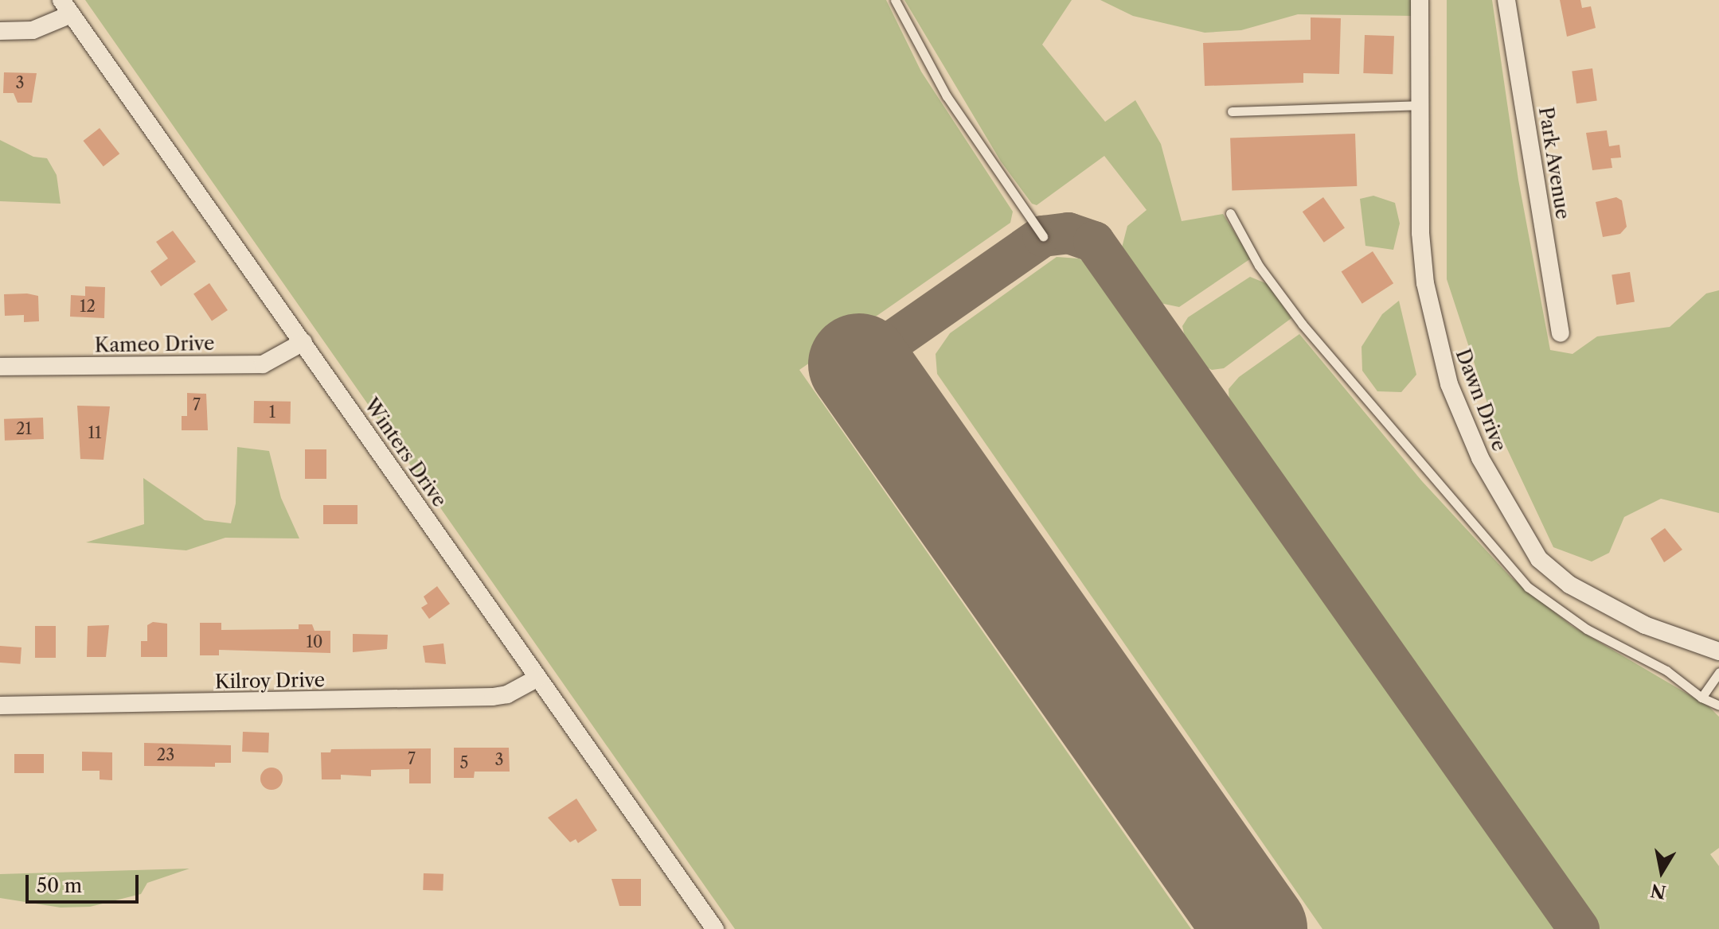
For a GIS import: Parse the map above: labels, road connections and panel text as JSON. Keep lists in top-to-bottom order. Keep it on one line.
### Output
{"streets":{"street":["Park Avenue","Kameo Drive","Dawn Drive","Winters Drive","Kilroy Drive"]},"crossings":[["Kameo Drive","Winters Drive"],["Winters Drive","Kilroy Drive"]],"house_numbers":["3","12","7","1","21","11","10","23","7","3","5"],"scale_bar":"50 m","north":"bottom"}
